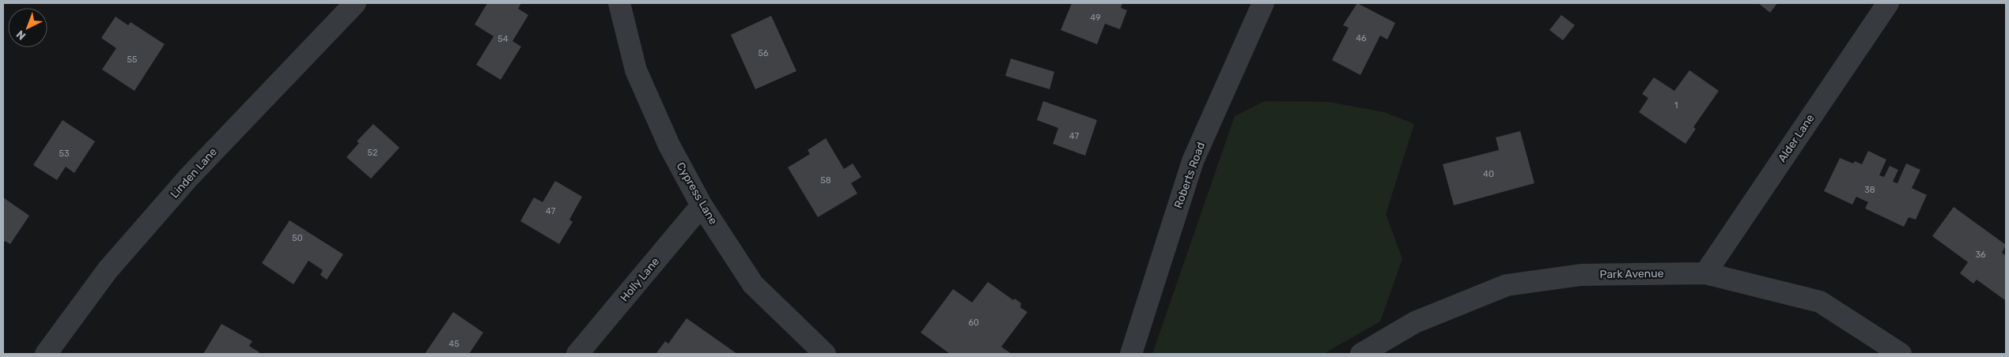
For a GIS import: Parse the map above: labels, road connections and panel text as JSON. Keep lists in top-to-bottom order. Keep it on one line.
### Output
{"streets":{"street":["Alder Lane","Linden Lane","Roberts Road","Cypress Lane","Park Avenue","Holly Lane"]},"crossings":[["Alder Lane","Park Avenue"],["Cypress Lane","Holly Lane"]],"house_numbers":["49","46","54","56","55","1","47","52","53","40","58","38","47","50","36","60","45"],"north":"bottom left"}
